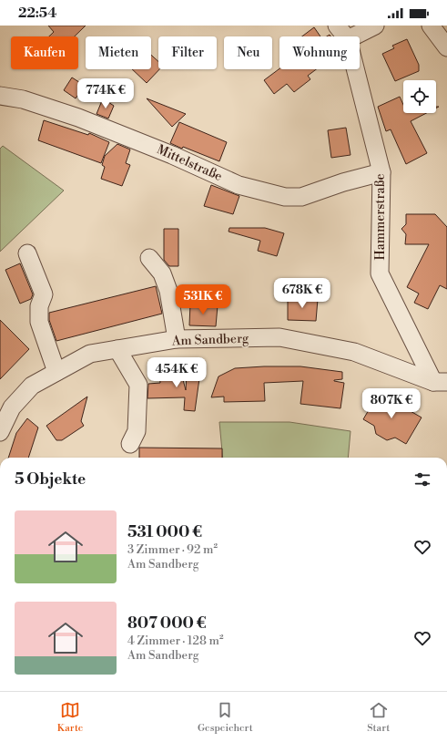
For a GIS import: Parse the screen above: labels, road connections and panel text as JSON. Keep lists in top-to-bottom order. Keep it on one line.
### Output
{"streets":{"street":["Mittelstraße","Hammerstraße","Am Sandberg"]},"crossings":[["Mittelstraße","Hammerstraße"],["Hammerstraße","Am Sandberg"]],"page":{"status":"22:54","chip":["Kaufen","Mieten","Filter","Neu","Wohnung"],"price":["774K €","678K €","531K €","454K €","807K €"],"heading":"5 Objekte","list":[{"name":"531 000 €","note":"3 Zimmer · 92 m² · Am Sandberg"},{"name":"807 000 €","note":"4 Zimmer · 128 m² · Am Sandberg"}],"tabs":["Karte","Gespeichert","Start"]}}
